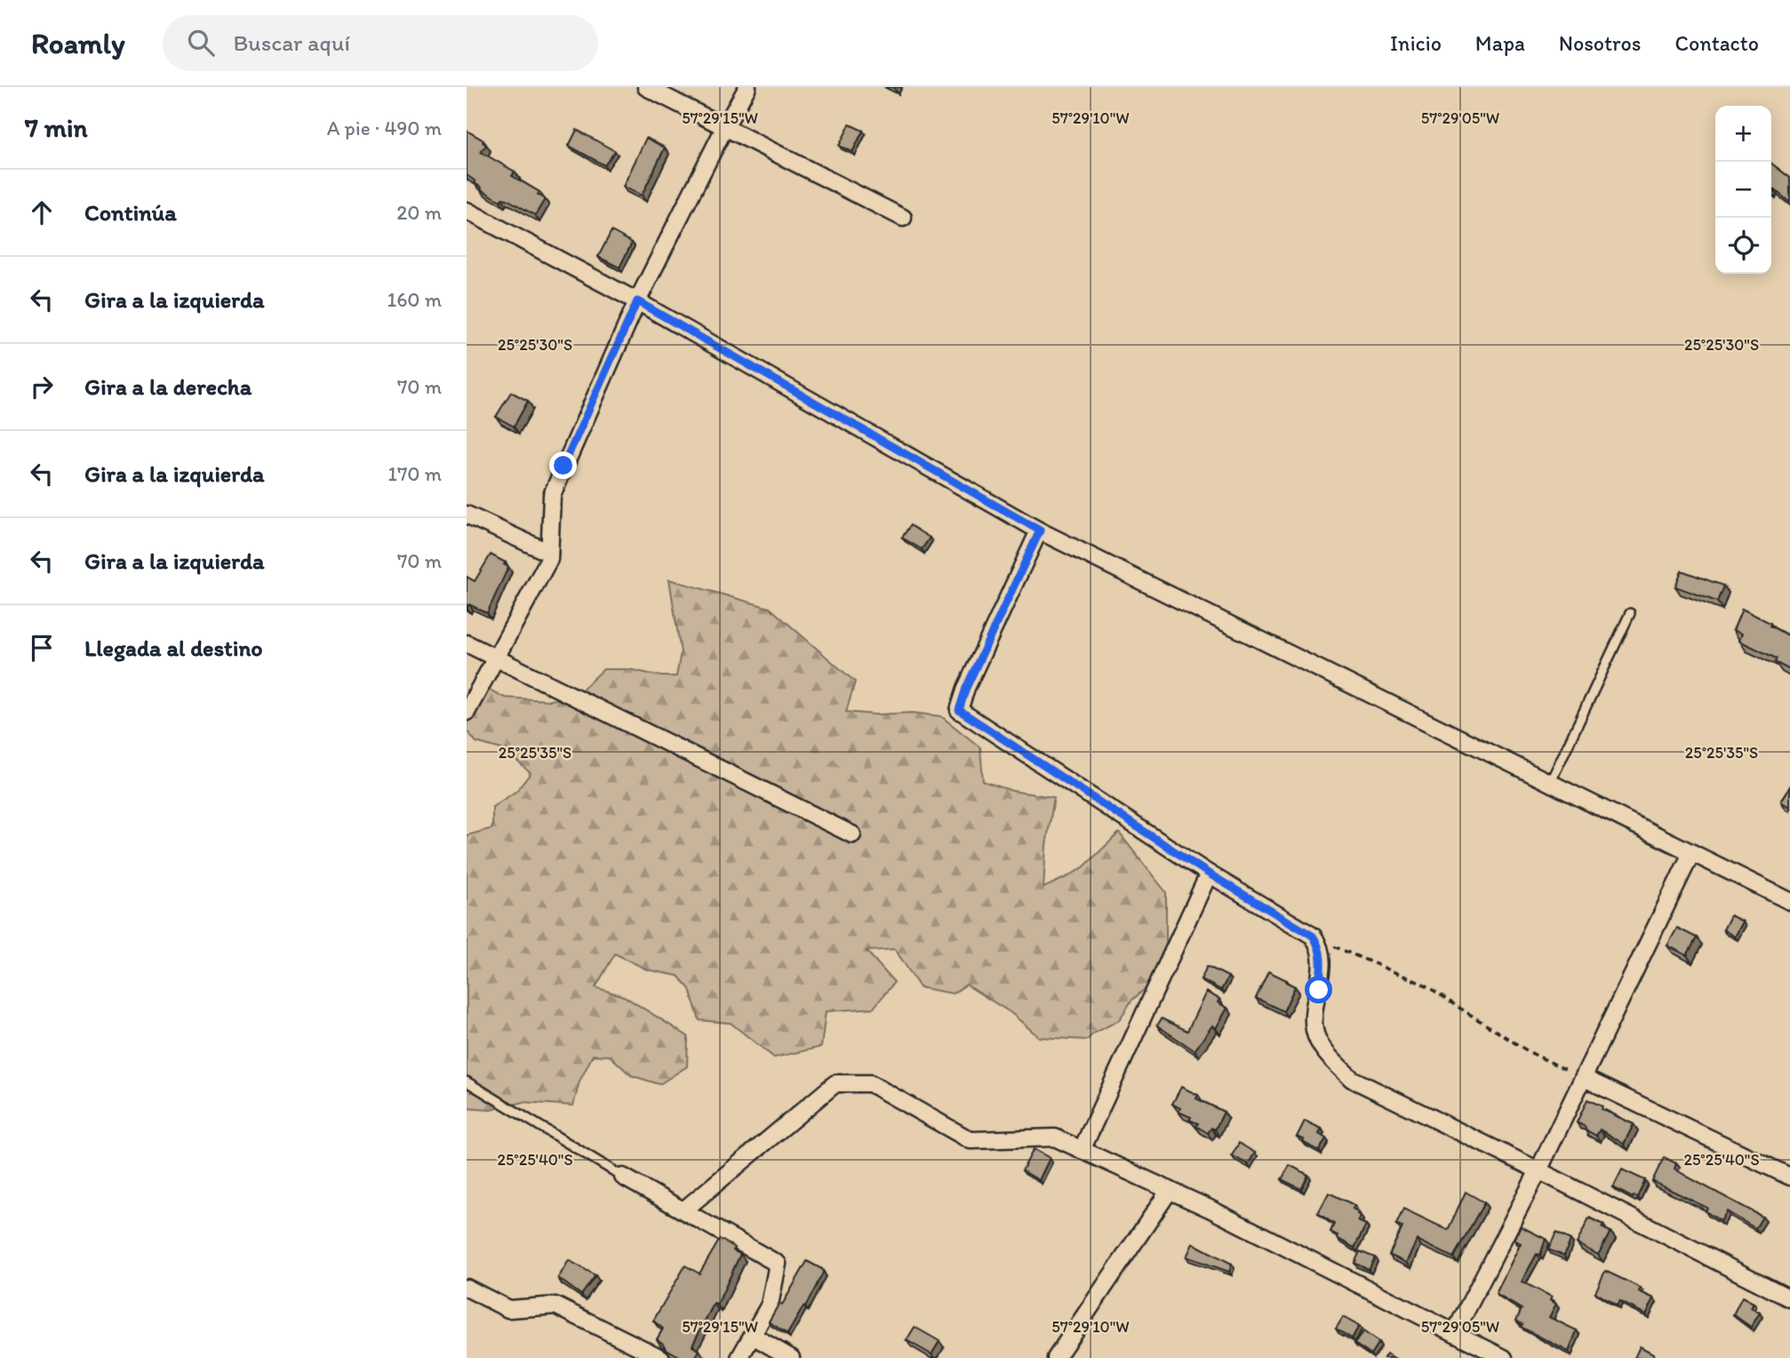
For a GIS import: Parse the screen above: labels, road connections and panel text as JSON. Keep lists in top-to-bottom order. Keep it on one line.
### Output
{"page":{"header":"Roamly","search":"Buscar aquí","nav":["Inicio","Mapa","Nosotros","Contacto"],"heading":["7 min","A pie · 490 m"],"map_buttons":["+","−"],"list":[["Continúa","20 m"],["Gira a la izquierda","160 m"],["Gira a la derecha","70 m"],["Gira a la izquierda","170 m"],["Gira a la izquierda","70 m"],"Llegada al destino"]},"coordinates":["57°29'15\"W","57°29'10\"W","57°29'05\"W","25°25'30\"S","25°25'35\"S","25°25'40\"S"]}
